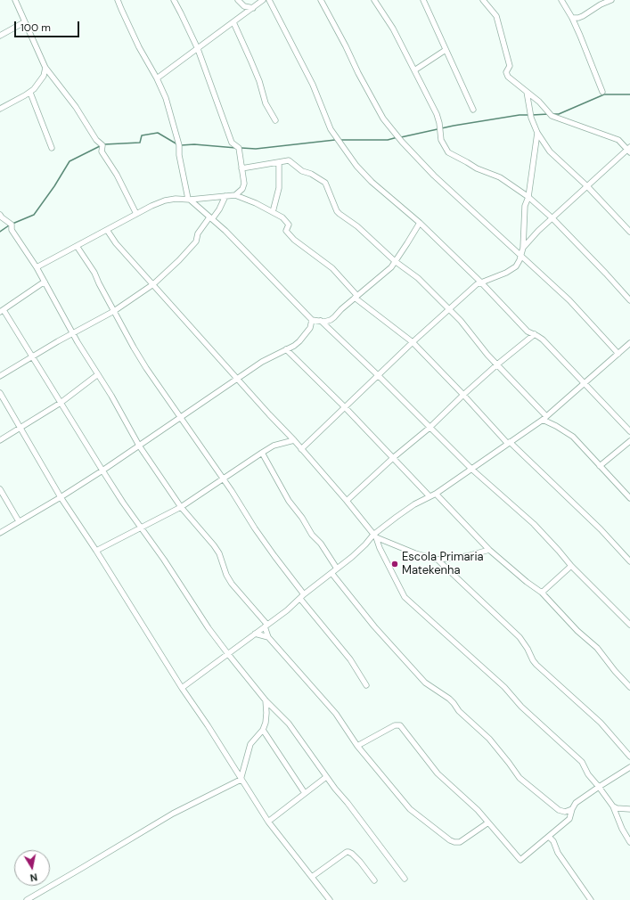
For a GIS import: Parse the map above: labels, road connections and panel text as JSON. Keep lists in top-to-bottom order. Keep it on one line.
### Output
{"places":["Escola Primaria Matekenha"],"scale_bar":"100 m","north":"bottom"}
